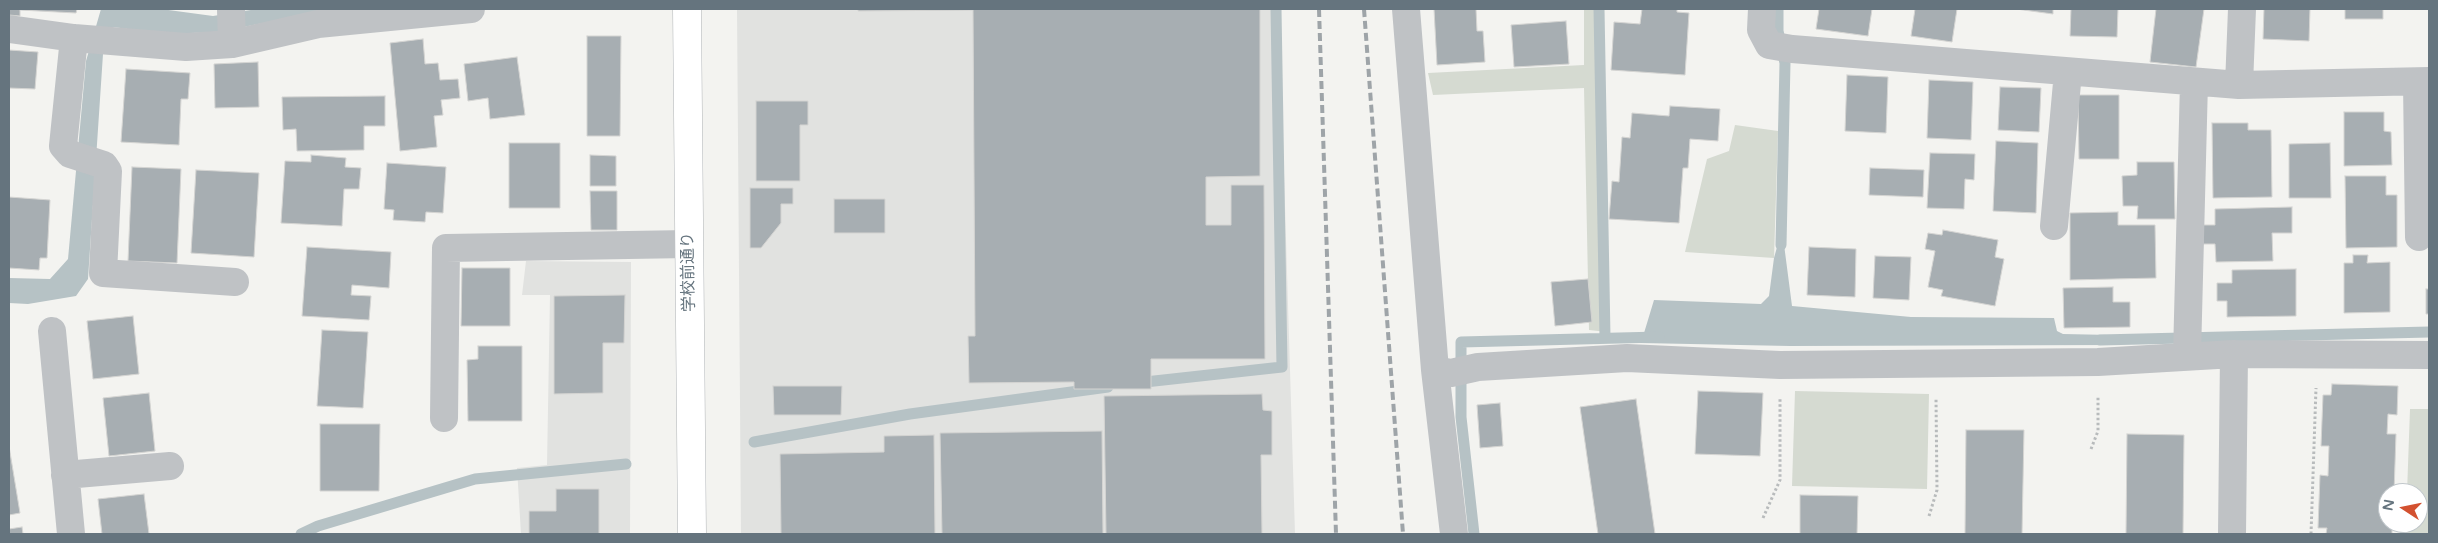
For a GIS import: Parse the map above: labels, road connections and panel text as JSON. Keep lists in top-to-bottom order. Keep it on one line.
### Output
{"streets":{"main road":["学校前通り"]},"north":"left"}
